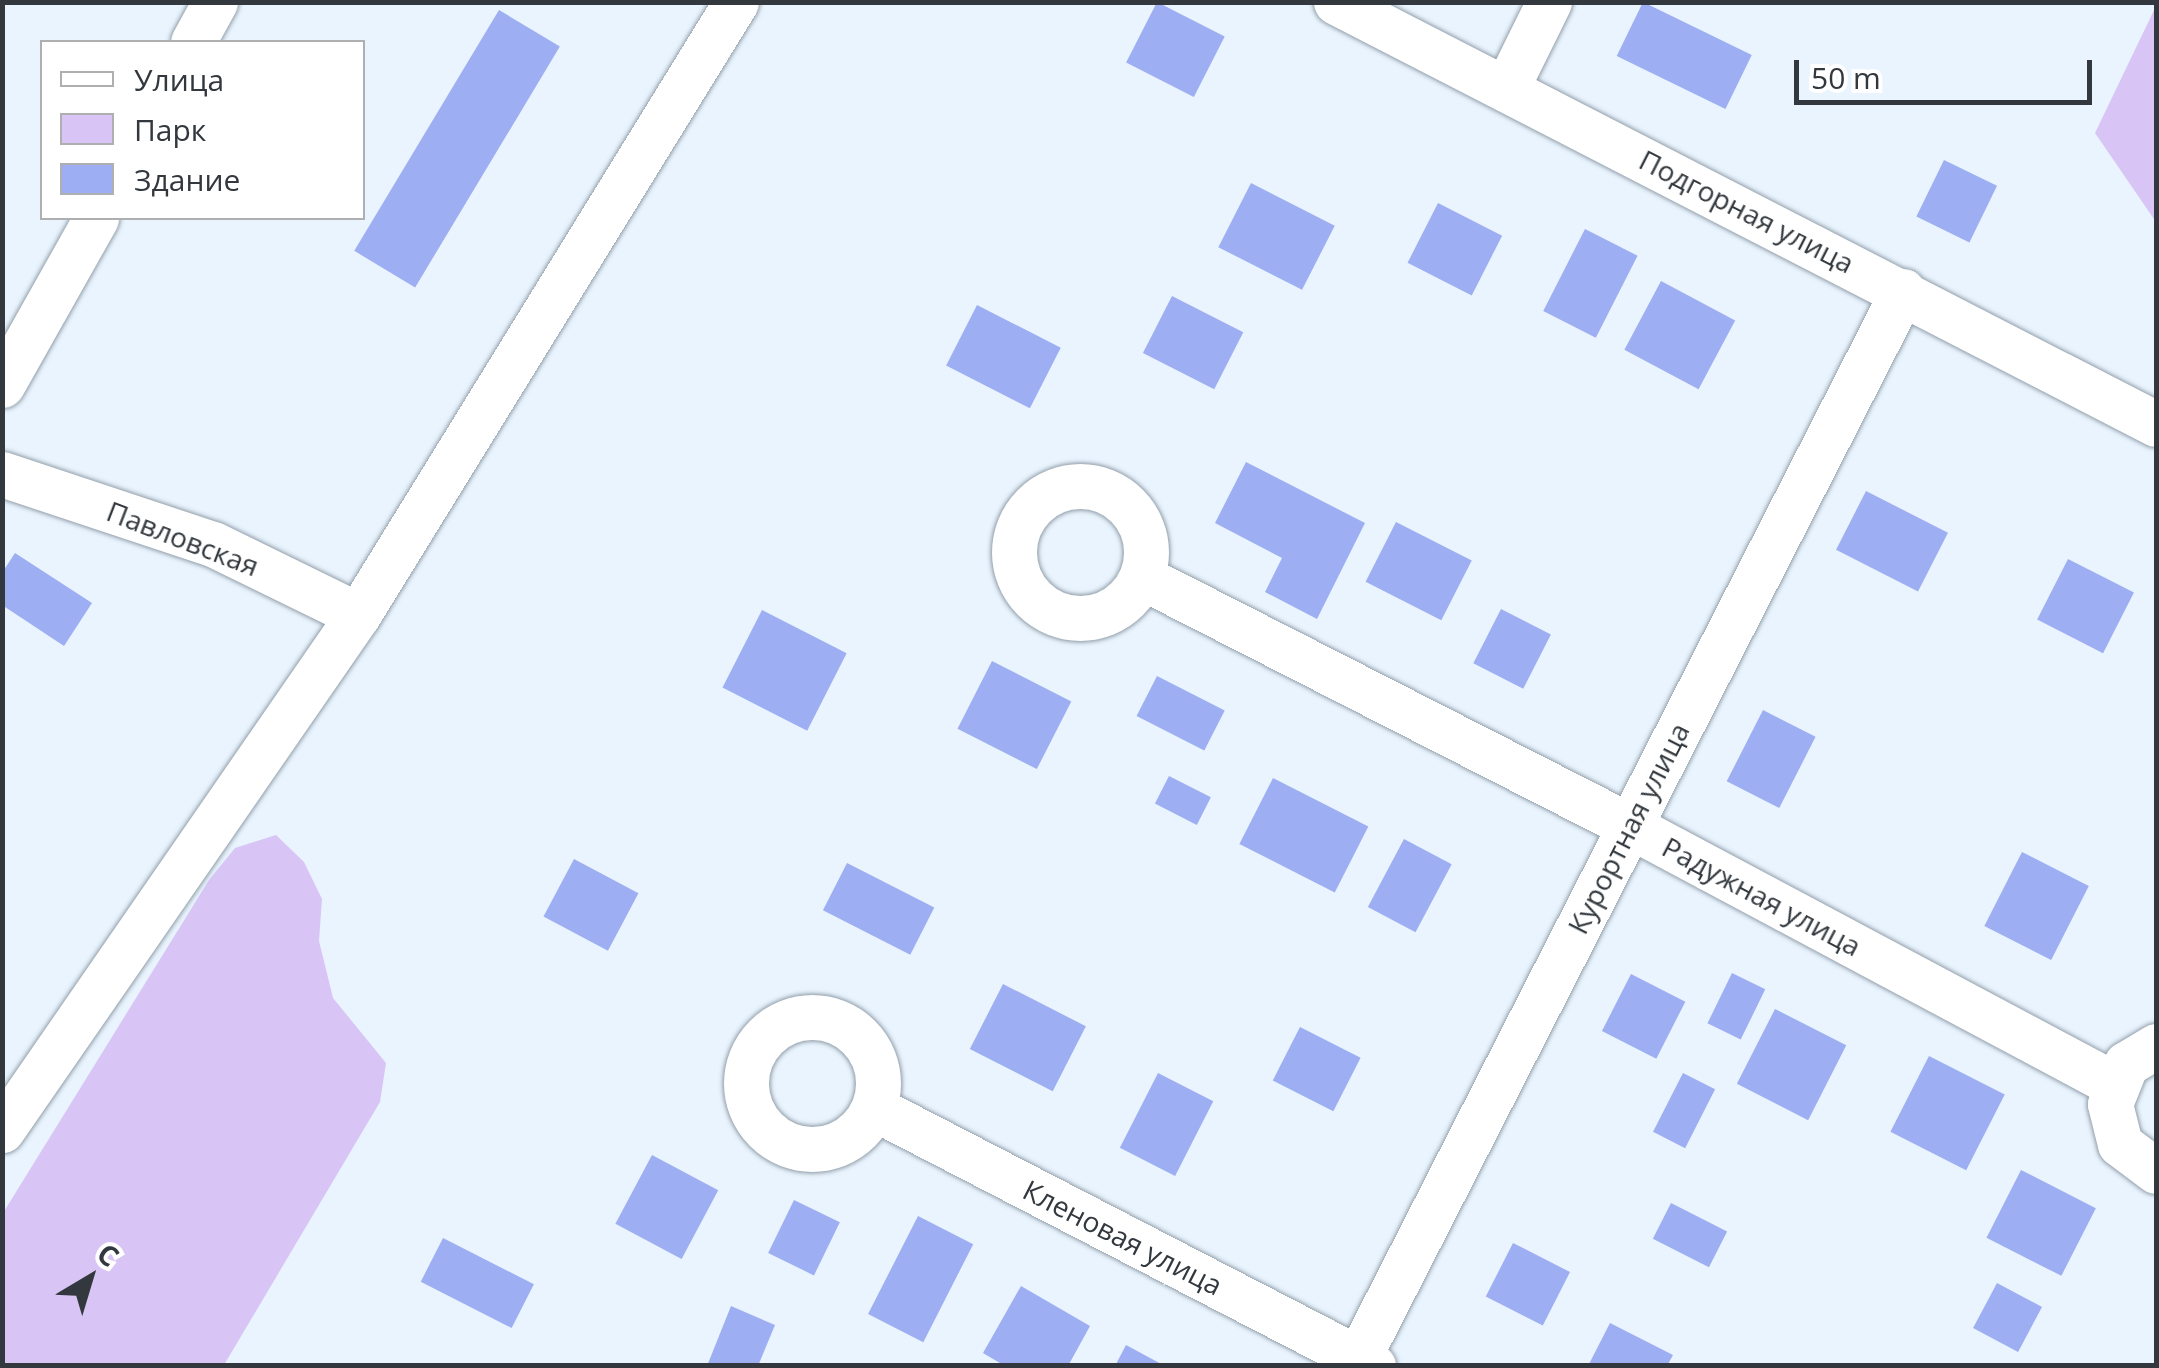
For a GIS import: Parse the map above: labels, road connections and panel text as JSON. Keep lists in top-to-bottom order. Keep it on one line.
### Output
{"streets":{"street":["Подгорная улица","Павловская","Курортная улица","Радужная улица","Кленовая улица"]},"crossings":[["Подгорная улица","Курортная улица"],["Курортная улица","Радужная улица"],["Курортная улица","Кленовая улица"]],"legend":["Улица","Парк","Здание"],"scale_bar":"50 m","north":"top right"}
